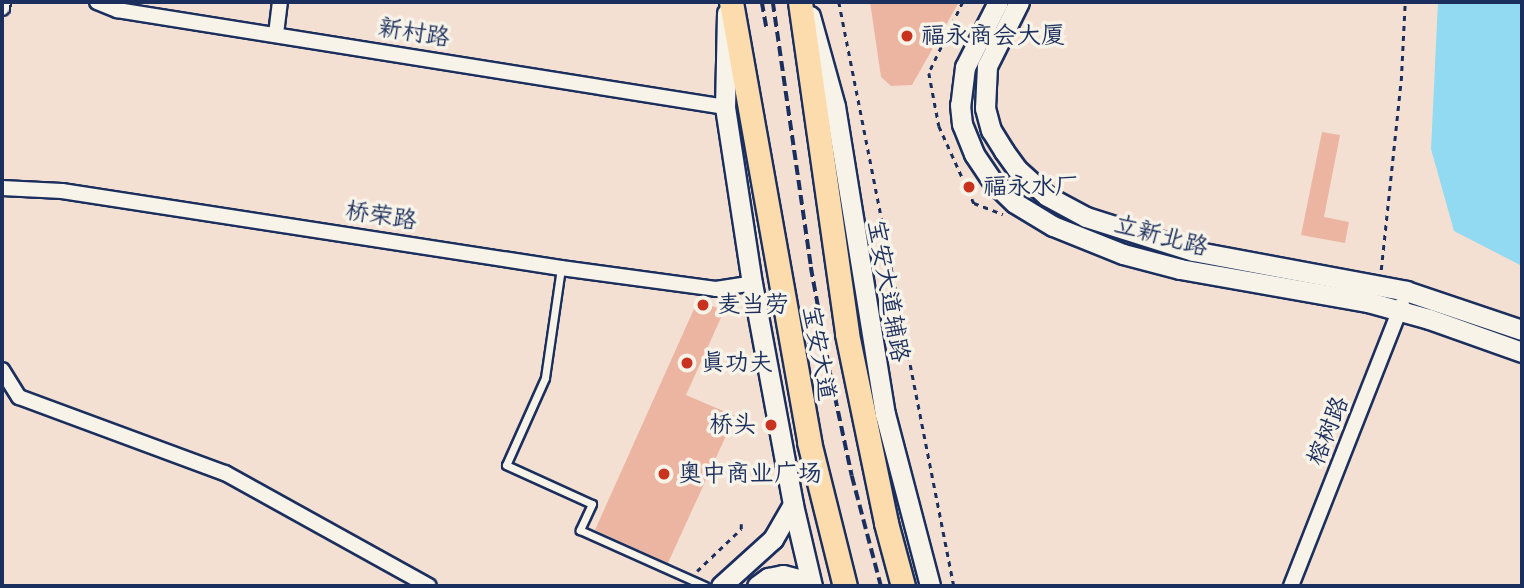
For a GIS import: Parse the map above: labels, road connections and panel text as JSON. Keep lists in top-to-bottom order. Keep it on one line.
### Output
{"streets":{"main road":["立新北路","宝安大道辅路","宝安大道"],"street":["新村路","桥荣路","榕树路"]},"crossings":[["立新北路","榕树路"],["宝安大道辅路","宝安大道"]],"places":["福永商会大厦","福永水厂","麦当劳","真功夫","桥头","奥中商业广场"]}
